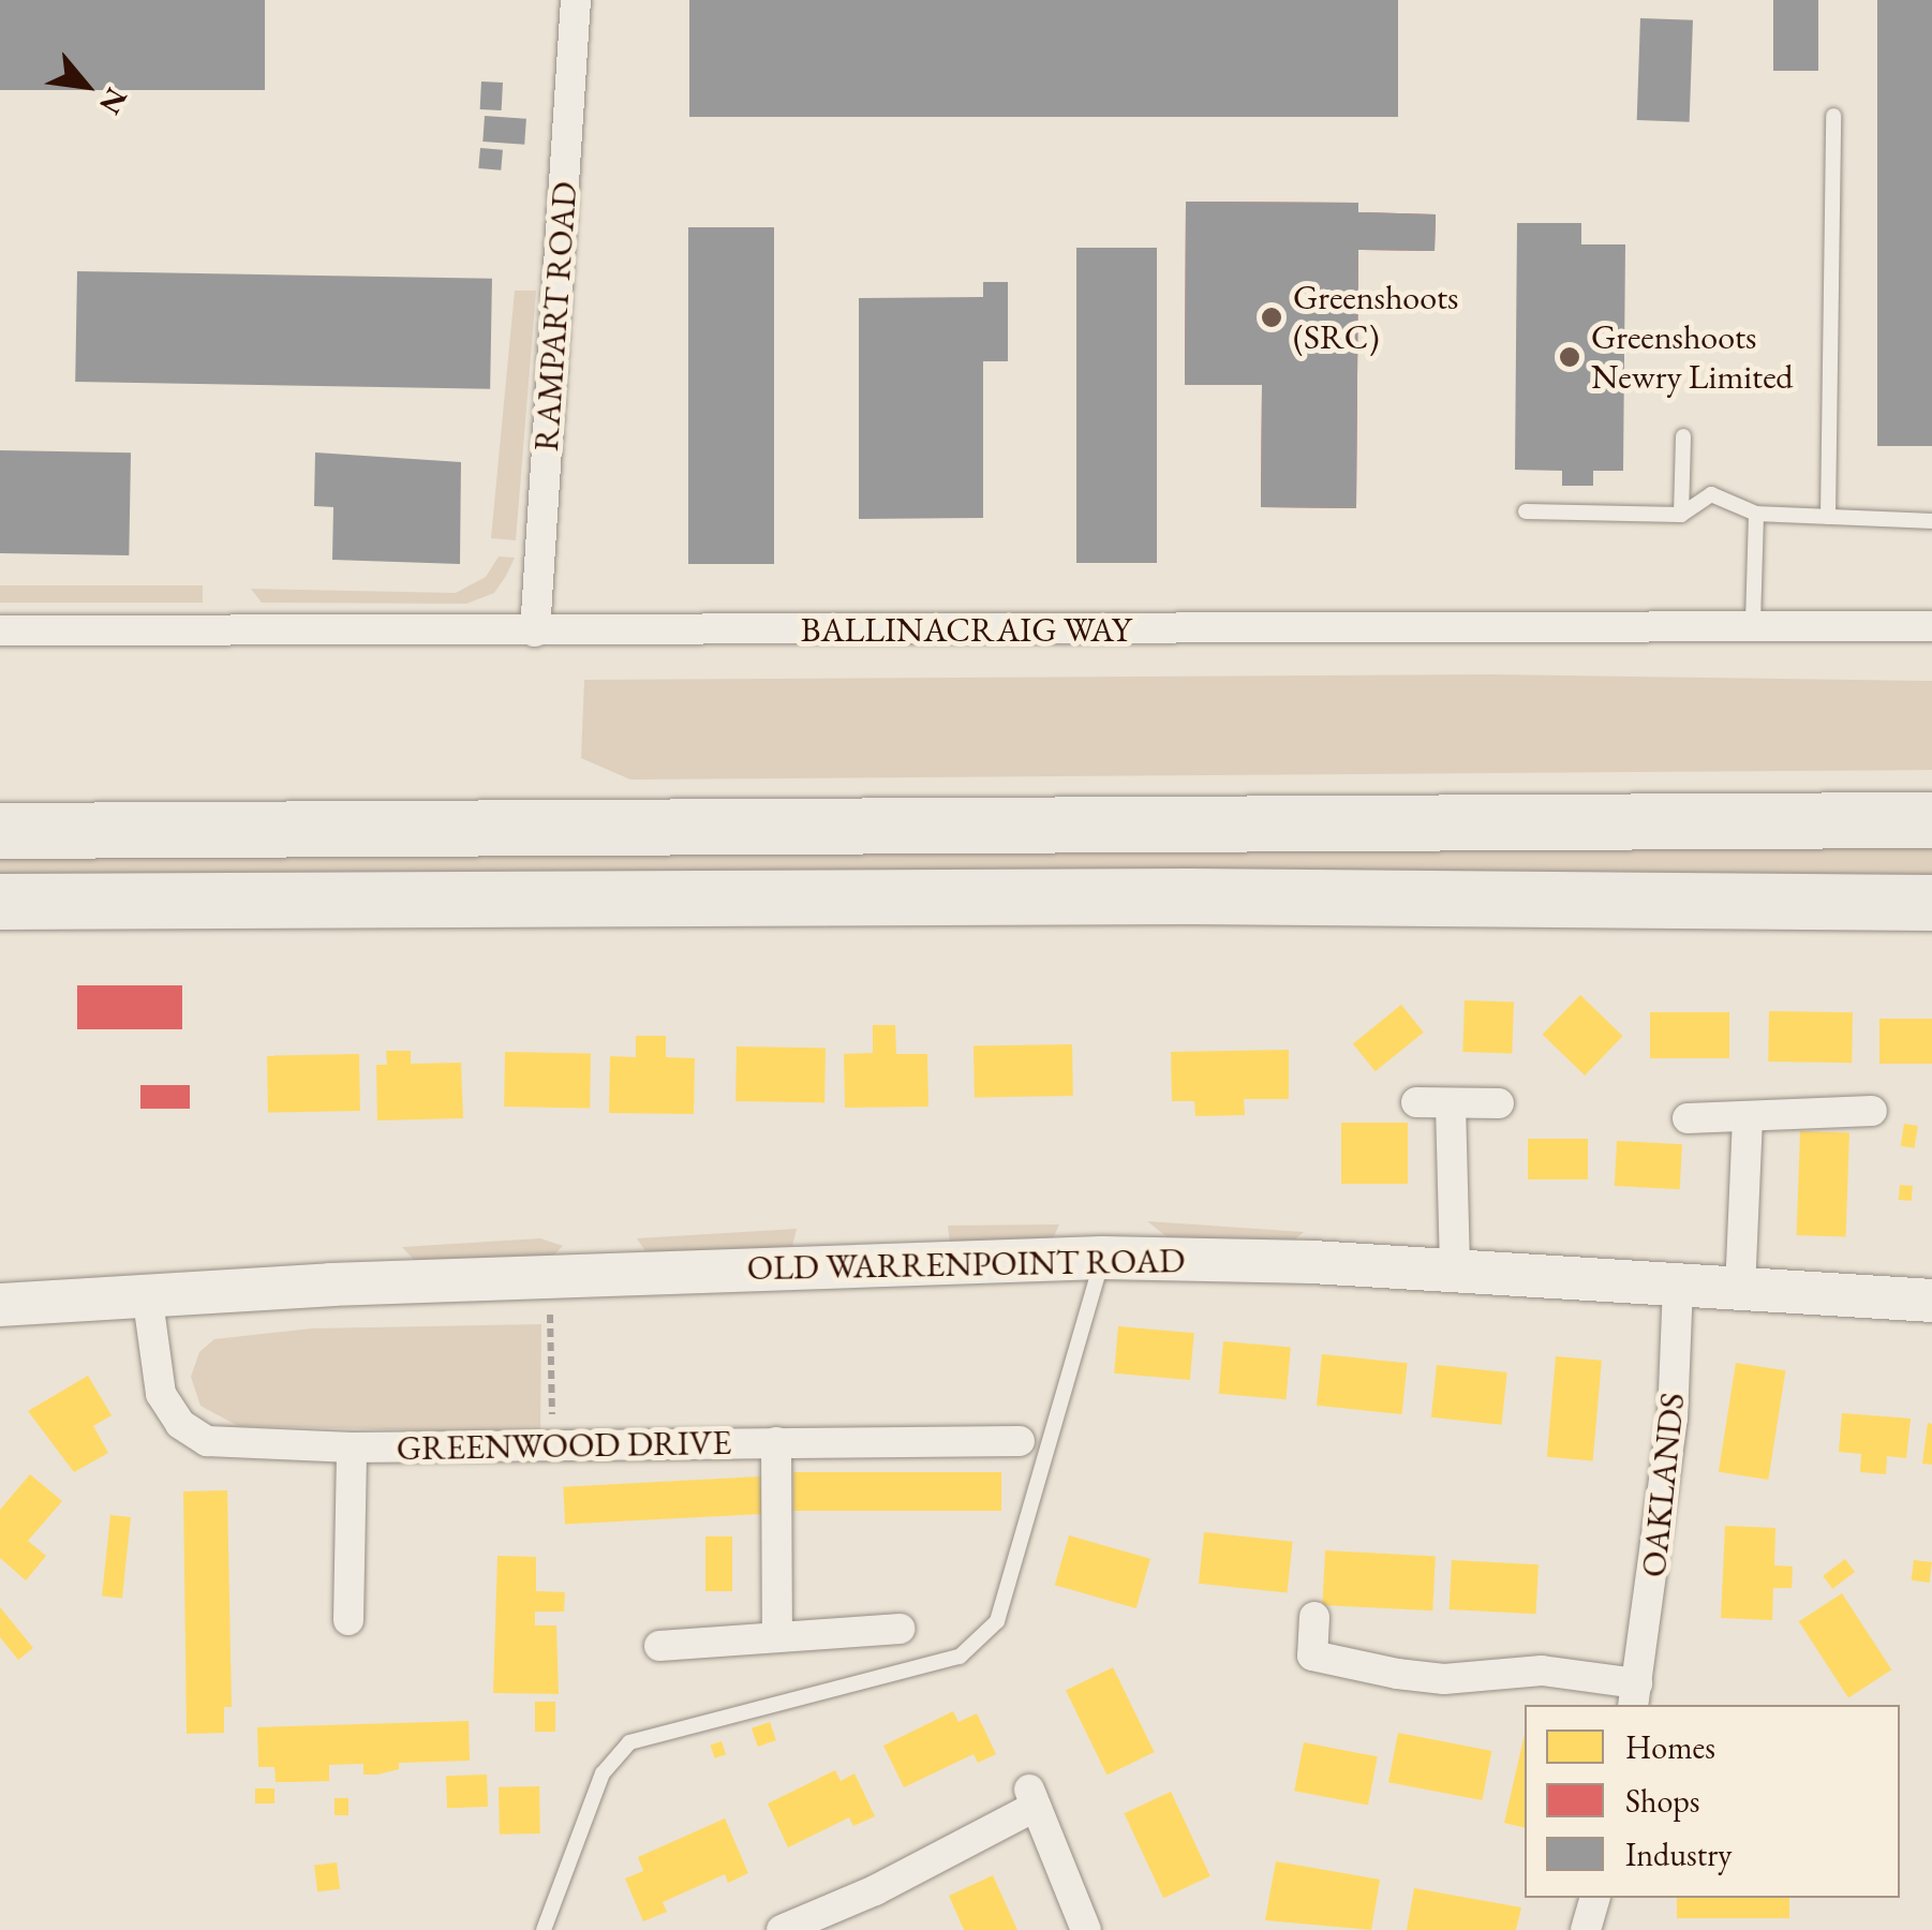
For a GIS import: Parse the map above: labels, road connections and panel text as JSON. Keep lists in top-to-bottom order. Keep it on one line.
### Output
{"streets":{"street":["RAMPART ROAD","BALLINACRAIG WAY","OLD WARRENPOINT ROAD","GREENWOOD DRIVE","OAKLANDS"]},"crossings":[["RAMPART ROAD","BALLINACRAIG WAY"],["OLD WARRENPOINT ROAD","GREENWOOD DRIVE"],["OLD WARRENPOINT ROAD","OAKLANDS"]],"places":["Greenshoots (SRC)","Greenshoots Newry Limited"],"legend":["Homes","Shops","Industry"],"north":"bottom right"}
